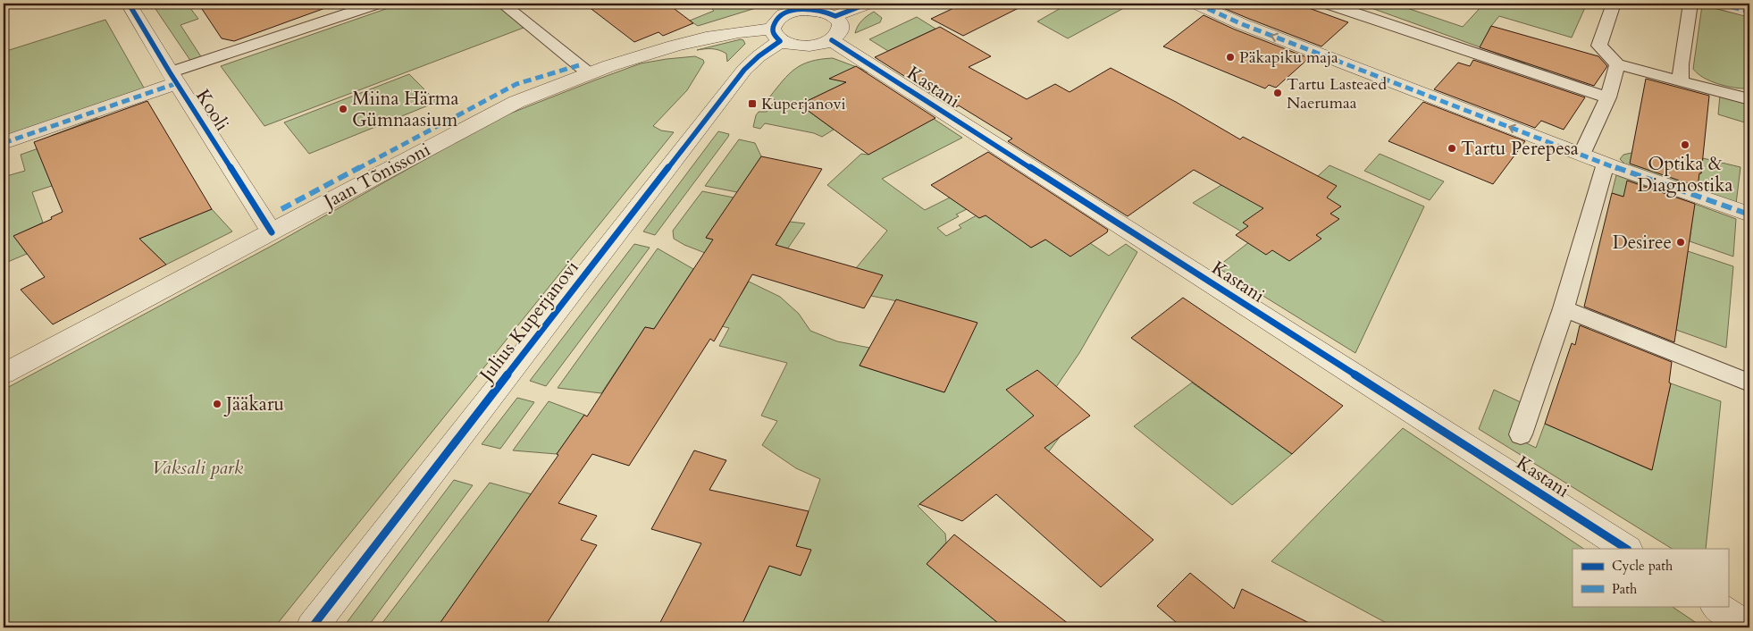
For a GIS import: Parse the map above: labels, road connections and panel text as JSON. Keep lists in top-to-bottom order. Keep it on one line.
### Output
{"streets":{"street":["Kastani","Kooli","Jaan Tõnissoni","Julius Kuperjanovi"]},"crossings":[["Kastani","Jaan Tõnissoni"],["Kooli","Jaan Tõnissoni"],["Jaan Tõnissoni","Julius Kuperjanovi"]],"parks":["Vaksali park"],"places":{"other":["Päkapiku maja","Tartu Lasteaed Naerumaa","Miina Härma Gümnaasium","Optika & Diagnostika","Tartu Perepesa","Desiree","Jääkaru"],"transit":["Kuperjanovi"]},"legend":["Cycle path","Path"]}
